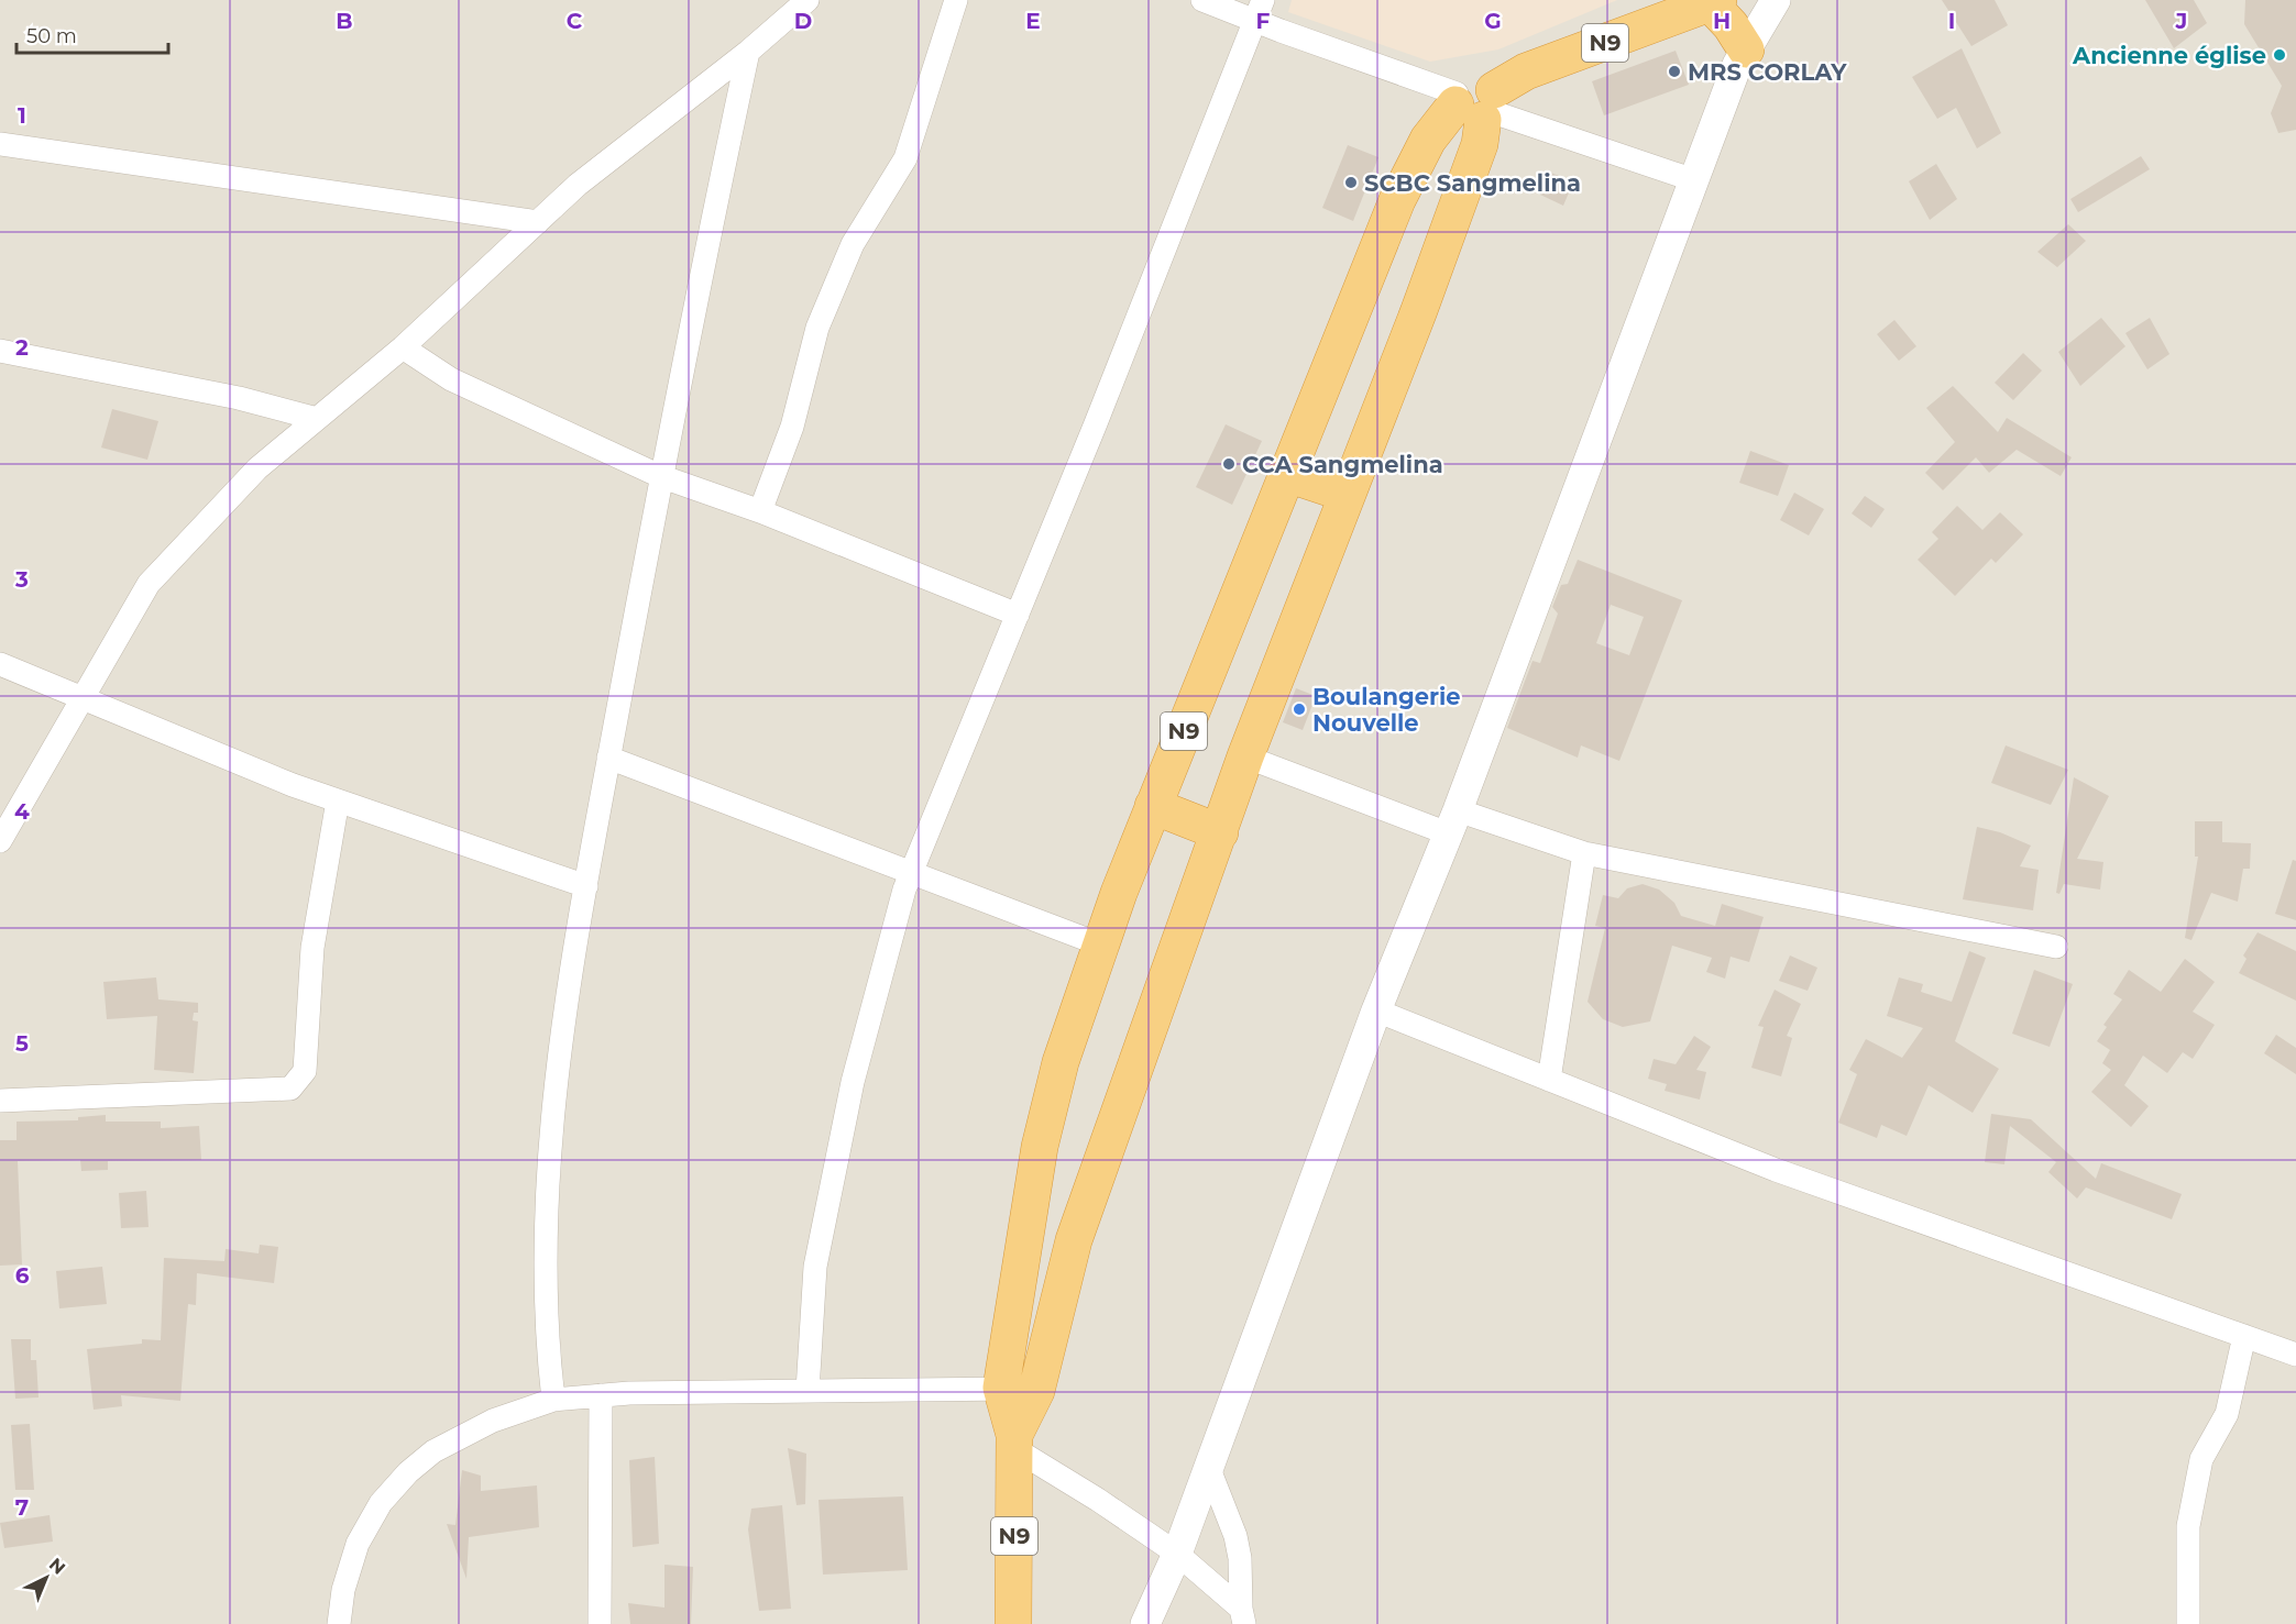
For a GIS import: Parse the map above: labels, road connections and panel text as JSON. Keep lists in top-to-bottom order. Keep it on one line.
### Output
{"streets":{"highway":["N9"]},"places":["Ancienne église","MRS CORLAY","SCBC Sangmelina","CCA Sangmelina","Boulangerie Nouvelle"],"scale_bar":"50 m","north":"top right","grid":{"columns":["B","C","D","E","F","G","H","I","J"],"rows":["1","2","3","4","5","6","7"]}}
